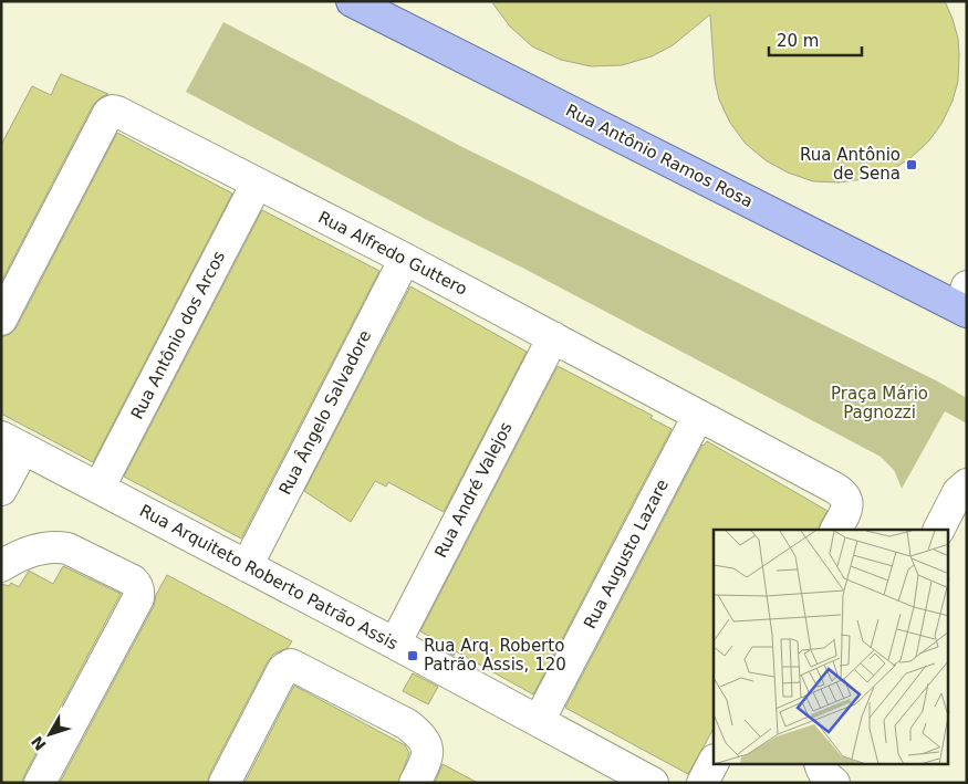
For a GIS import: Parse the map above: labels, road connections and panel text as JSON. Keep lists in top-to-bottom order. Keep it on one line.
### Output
{"streets":{"main road":["Rua Antônio Ramos Rosa"],"street":["Rua Alfredo Guttero","Rua Antônio dos Arcos","Rua Ângelo Salvadore","Rua André Valejos","Rua Augusto Lazare","Rua Arquiteto Roberto Patrão Assis"]},"crossings":[["Rua Alfredo Guttero","Rua Antônio dos Arcos"],["Rua Alfredo Guttero","Rua Ângelo Salvadore"],["Rua Alfredo Guttero","Rua André Valejos"],["Rua Alfredo Guttero","Rua Augusto Lazare"],["Rua Antônio dos Arcos","Rua Arquiteto Roberto Patrão Assis"],["Rua Ângelo Salvadore","Rua Arquiteto Roberto Patrão Assis"],["Rua André Valejos","Rua Arquiteto Roberto Patrão Assis"],["Rua Augusto Lazare","Rua Arquiteto Roberto Patrão Assis"]],"parks":["Praça Mário Pagnozzi"],"places":{"transit":["Rua Antônio de Sena","Rua Arq. Roberto Patrão Assis, 120"]},"scale_bar":"20 m","north":"bottom left"}
